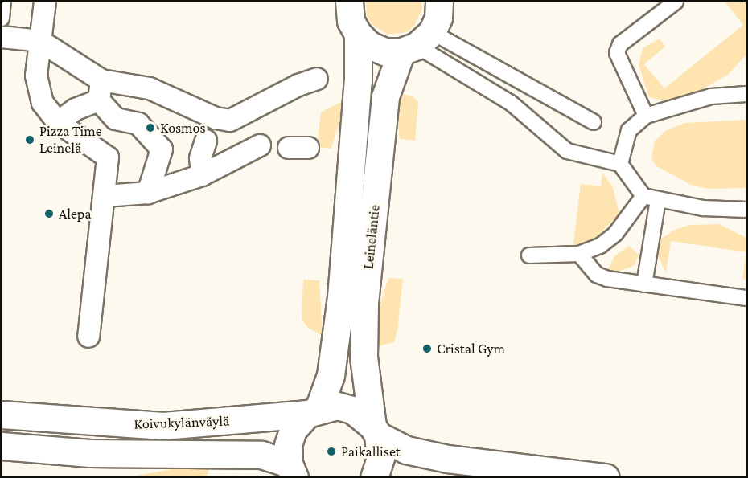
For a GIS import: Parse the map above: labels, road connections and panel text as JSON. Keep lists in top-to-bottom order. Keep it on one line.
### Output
{"streets":{"main road":["Leineläntie","Koivukylänväylä"]},"crossings":[["Leineläntie","Koivukylänväylä"]],"places":["Kosmos","Pizza Time Leinelä","Alepa","Cristal Gym","Paikalliset"]}
